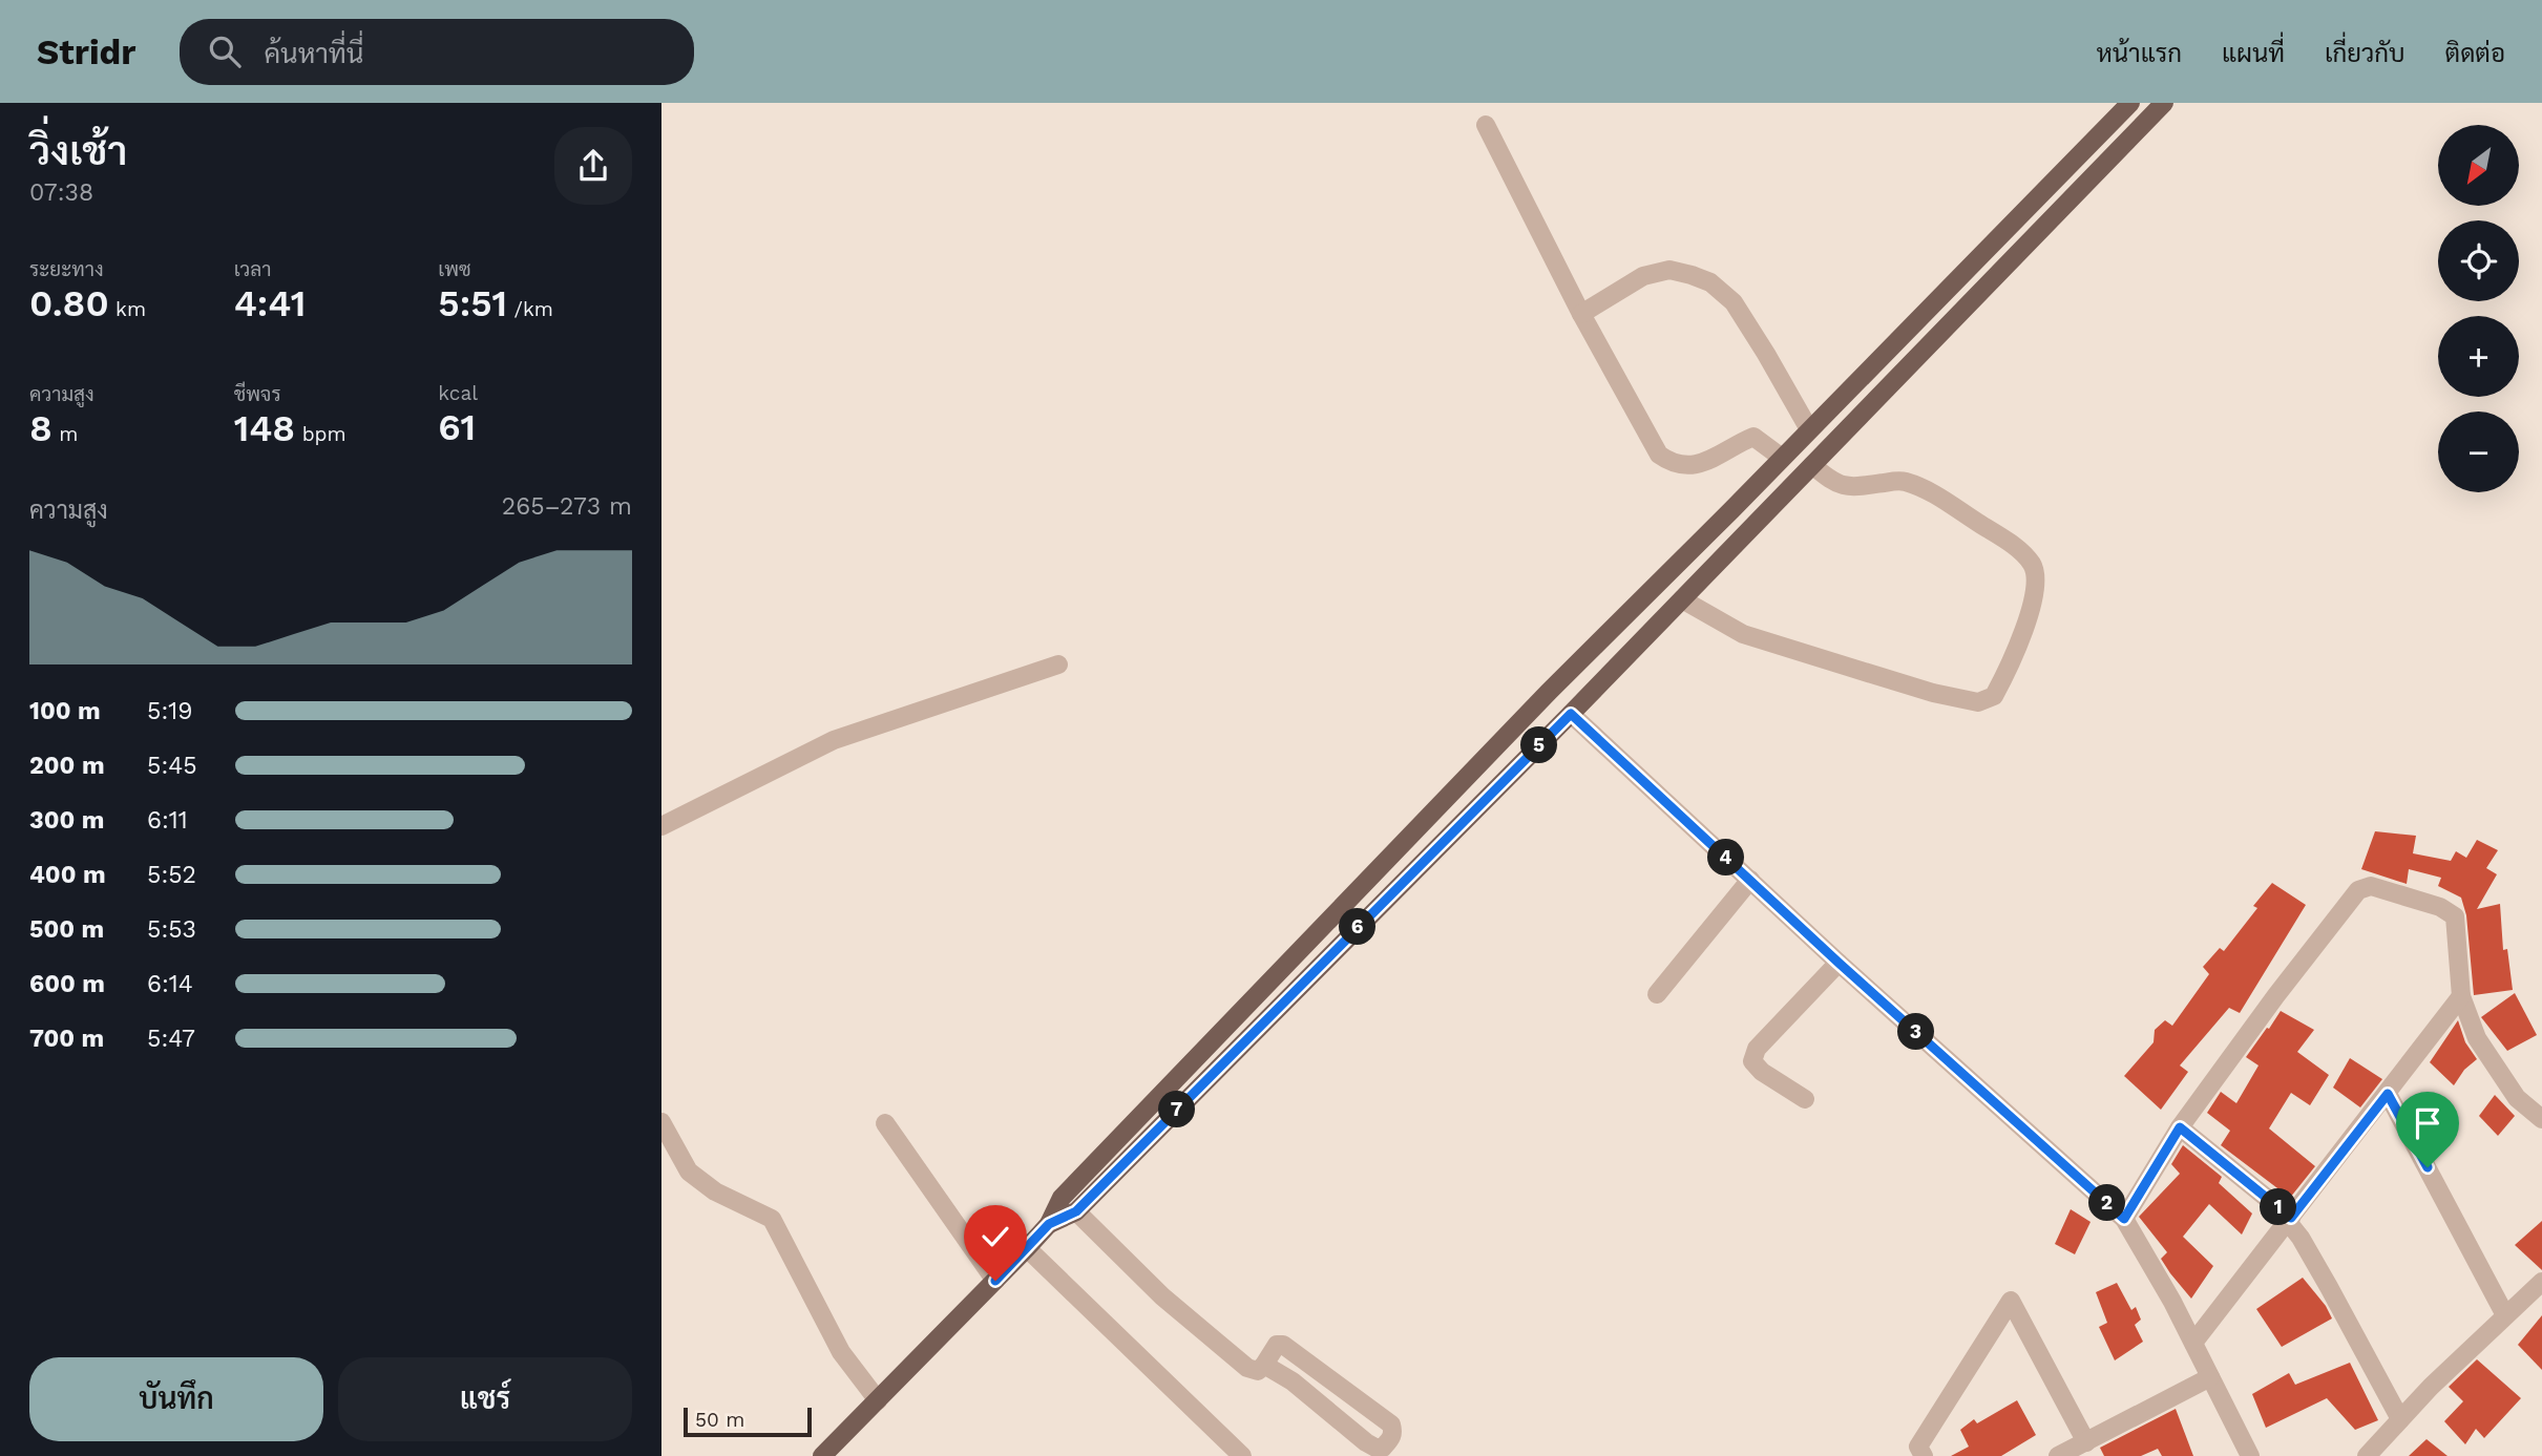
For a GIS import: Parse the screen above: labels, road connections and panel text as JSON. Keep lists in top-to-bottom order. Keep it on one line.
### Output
{"scale_bar":"50 m","north":"bottom left","page":{"header":"Stridr","search":"ค้นหาที่นี่","nav":["หน้าแรก","แผนที่","เกี่ยวกับ","ติดต่อ"],"heading":["วิ่งเช้า","07:38"],"map_buttons":["+","−"],"stats":[["ระยะทาง","0.80 km"],["เวลา","4:41"],["เพซ","5:51 /km"],["ความสูง","8 m"],["ชีพจร","148 bpm"],["kcal","61"]],"chart":["ความสูง","265–273 m"],"list":[{"name":"100 m","note":"5:19"},{"name":"200 m","note":"5:45"},{"name":"300 m","note":"6:11"},{"name":"400 m","note":"5:52"},{"name":"500 m","note":"5:53"},{"name":"600 m","note":"6:14"},{"name":"700 m","note":"5:47"}],"pins":["5","4","6","3","7","2","1"],"buttons":["บันทึก","แชร์"],"scale":"50 m"}}
